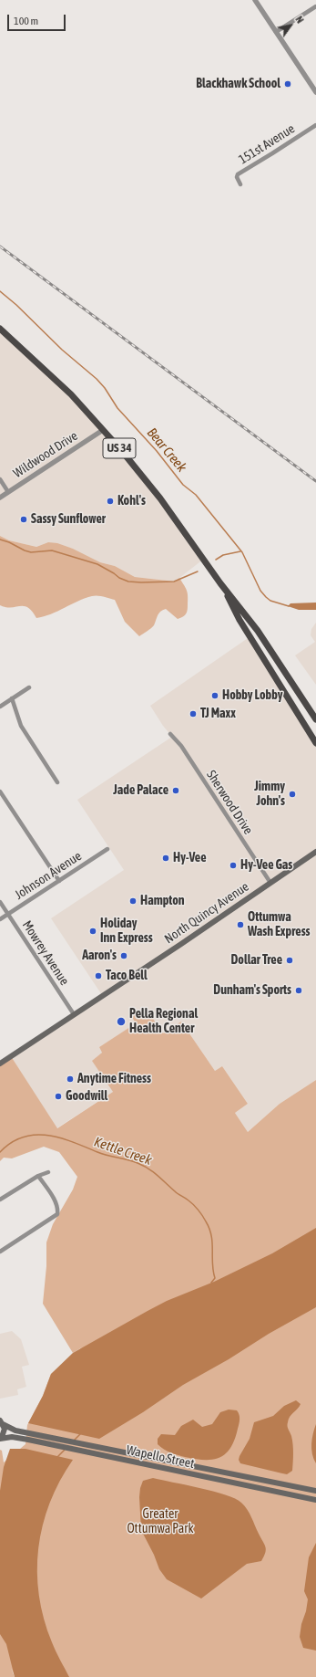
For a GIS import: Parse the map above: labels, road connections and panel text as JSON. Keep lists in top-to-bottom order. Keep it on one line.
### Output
{"streets":{"main road":["US 34","North Quincy Avenue","Wapello Street"],"street":["151st Avenue","Wildwood Drive","Sherwood Drive","Johnson Avenue","Mowrey Avenue"]},"crossings":[["US 34","Wildwood Drive"],["Sherwood Drive","North Quincy Avenue"],["Johnson Avenue","Mowrey Avenue"],["North Quincy Avenue","Mowrey Avenue"]],"water":["Bear Creek","Kettle Creek"],"parks":["Greater Ottumwa Park"],"places":["Blackhawk School","Kohl's","Sassy Sunflower","Hobby Lobby","TJ Maxx","Jade Palace","Jimmy John's","Hy-Vee","Hy-Vee Gas","Hampton","Ottumwa Wash Express","Holiday Inn Express","Aaron's","Dollar Tree","Taco Bell","Dunham's Sports","Pella Regional Health Center","Anytime Fitness","Goodwill"],"scale_bar":"100 m","north":"top right"}
